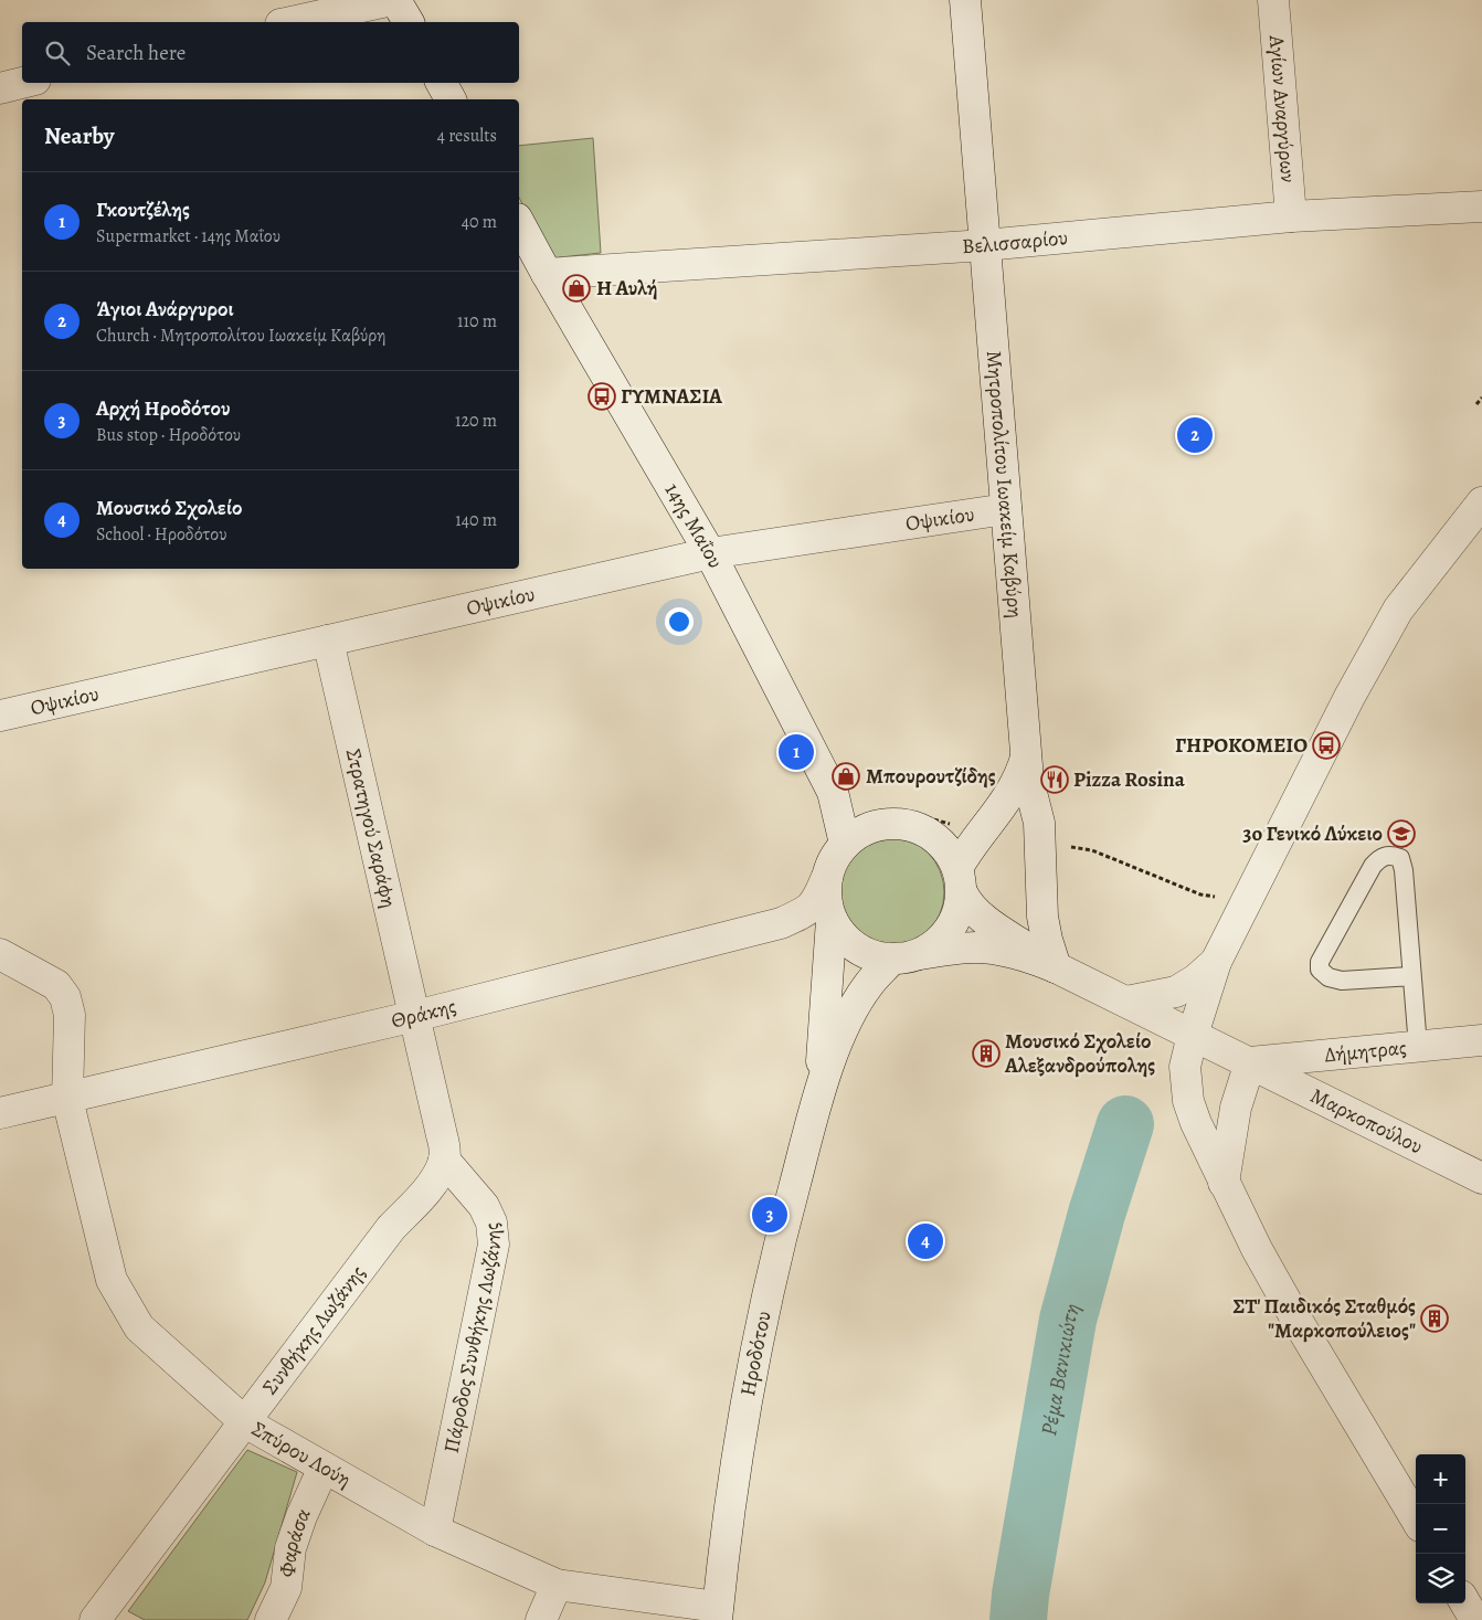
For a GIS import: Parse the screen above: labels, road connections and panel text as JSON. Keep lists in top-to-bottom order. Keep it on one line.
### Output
{"streets":{"street":["Αγίων Αναργύρων","Βελισσαρίου","Μητροπολίτου Ιωακείμ Καβύρη","Οψικίου","14ης Μαΐου","Στρατηγού Σαράφη","Θράκης","Δήμητρας","Μαρκοπούλου","Συνθήκης Λωζάνης","Πάροδος Συνθήκης Λωζάνης","Ηροδότου","Σπύρου Λούη","Φαράσα"]},"crossings":[["Αγίων Αναργύρων","Βελισσαρίου"],["Βελισσαρίου","Μητροπολίτου Ιωακείμ Καβύρη"],["Βελισσαρίου","14ης Μαΐου"],["Μητροπολίτου Ιωακείμ Καβύρη","Οψικίου"],["Μητροπολίτου Ιωακείμ Καβύρη","Μαρκοπούλου"],["Οψικίου","14ης Μαΐου"],["Οψικίου","Στρατηγού Σαράφη"],["14ης Μαΐου","Θράκης"],["14ης Μαΐου","Ηροδότου"],["Στρατηγού Σαράφη","Θράκης"],["Θράκης","Ηροδότου"],["Θράκης","Σπύρου Λούη"],["Δήμητρας","Μαρκοπούλου"],["Συνθήκης Λωζάνης","Πάροδος Συνθήκης Λωζάνης"],["Συνθήκης Λωζάνης","Σπύρου Λούη"],["Πάροδος Συνθήκης Λωζάνης","Σπύρου Λούη"],["Ηροδότου","Σπύρου Λούη"],["Σπύρου Λούη","Φαράσα"]],"water":["Ρέμα Βανικιώτη"],"places":{"shop":["Η Αυλή","Μπουρουτζίδης"],"bus stop":["ΓΥΜΝΑΣΙΑ","ΓΗΡΟΚΟΜΕΙΟ"],"restaurant":["Pizza Rosina"],"school or university":["3o Γενικό Λύκειο"],"building":["Μουσικό Σχολείο Αλεξανδρούπολης","ΣΤ' Παιδικός Σταθμός \"Μαρκοπούλειος\""]},"page":{"search":"Search here","heading":["Nearby","4 results"],"list":[{"mark":"1","name":"Γκουτζέλης","note":"Supermarket · 14ης Μαΐου","value":"40 m"},{"mark":"2","name":"Άγιοι Ανάργυροι","note":"Church · Μητροπολίτου Ιωακείμ Καβύρη","value":"110 m"},{"mark":"3","name":"Αρχή Ηροδότου","note":"Bus stop · Ηροδότου","value":"120 m"},{"mark":"4","name":"Μουσικό Σχολείο","note":"School · Ηροδότου","value":"140 m"}],"pins":["2","1","3","4"],"map_buttons":["+","−"]}}
